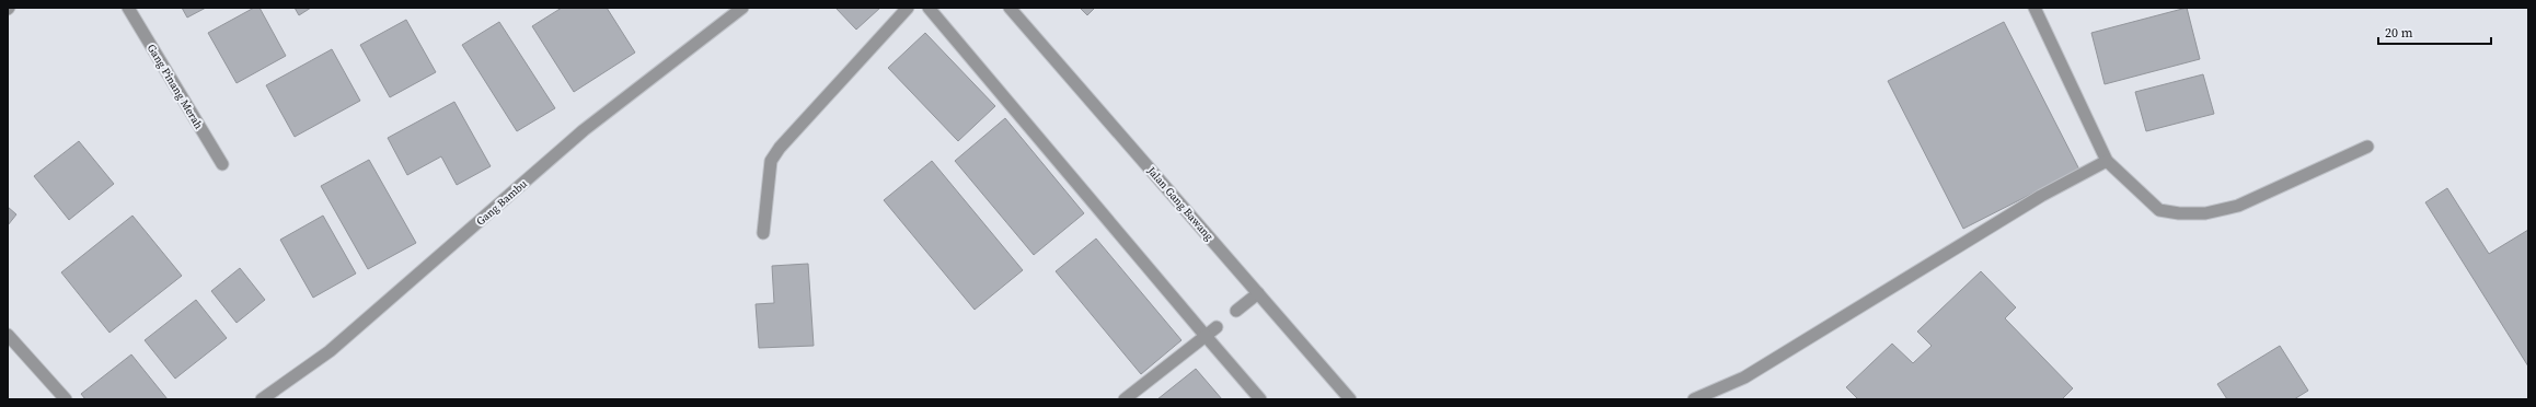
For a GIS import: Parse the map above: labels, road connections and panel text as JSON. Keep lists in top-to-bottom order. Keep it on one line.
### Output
{"streets":{"street":["Gang Pinang Merah","Gang Bambu","Jalan Gang Bawang"]},"scale_bar":"20 m"}
